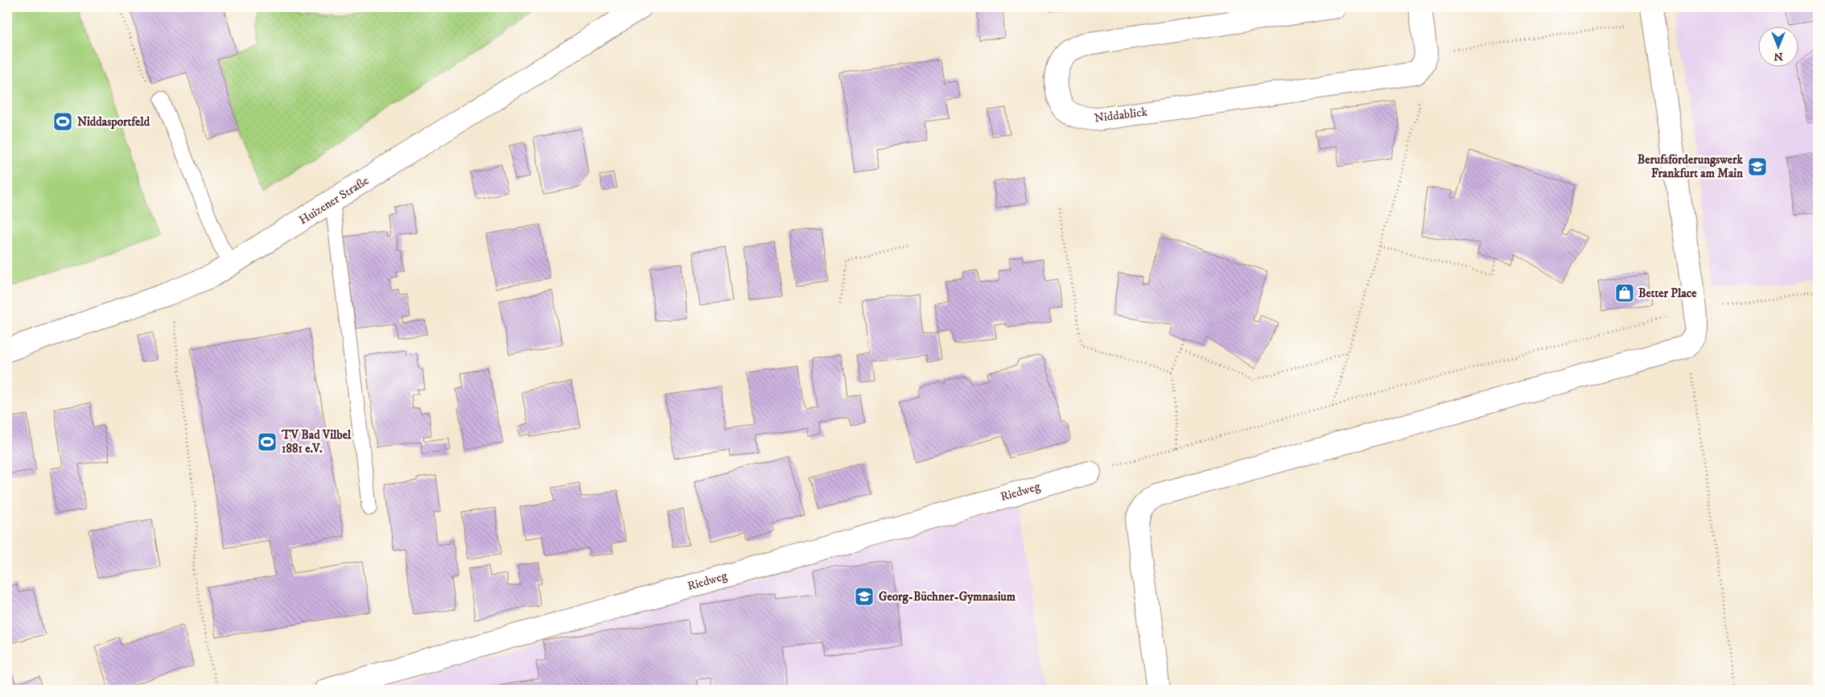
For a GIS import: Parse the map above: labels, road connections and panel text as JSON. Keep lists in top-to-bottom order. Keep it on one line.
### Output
{"streets":{"street":["Niddablick","Huizener Straße","Riedweg"]},"places":{"sports":["Niddasportfeld","TV Bad Vilbel 1881 e.V."],"school or university":["Berufsförderungswerk Frankfurt am Main","Georg-Büchner-Gymnasium"],"shop":["Better Place"]},"north":"bottom"}
